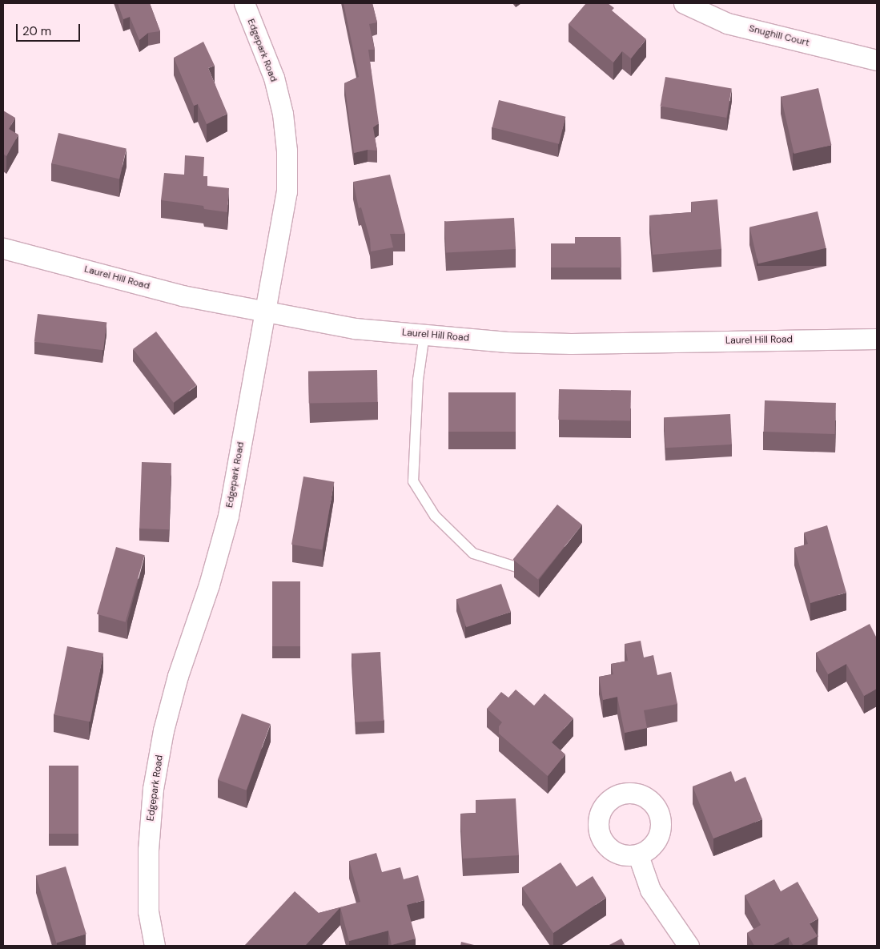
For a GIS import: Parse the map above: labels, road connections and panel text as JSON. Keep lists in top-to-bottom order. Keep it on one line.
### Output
{"streets":{"street":["Snughill Court","Edgepark Road","Laurel Hill Road"]},"crossings":[["Edgepark Road","Laurel Hill Road"]],"scale_bar":"20 m"}
